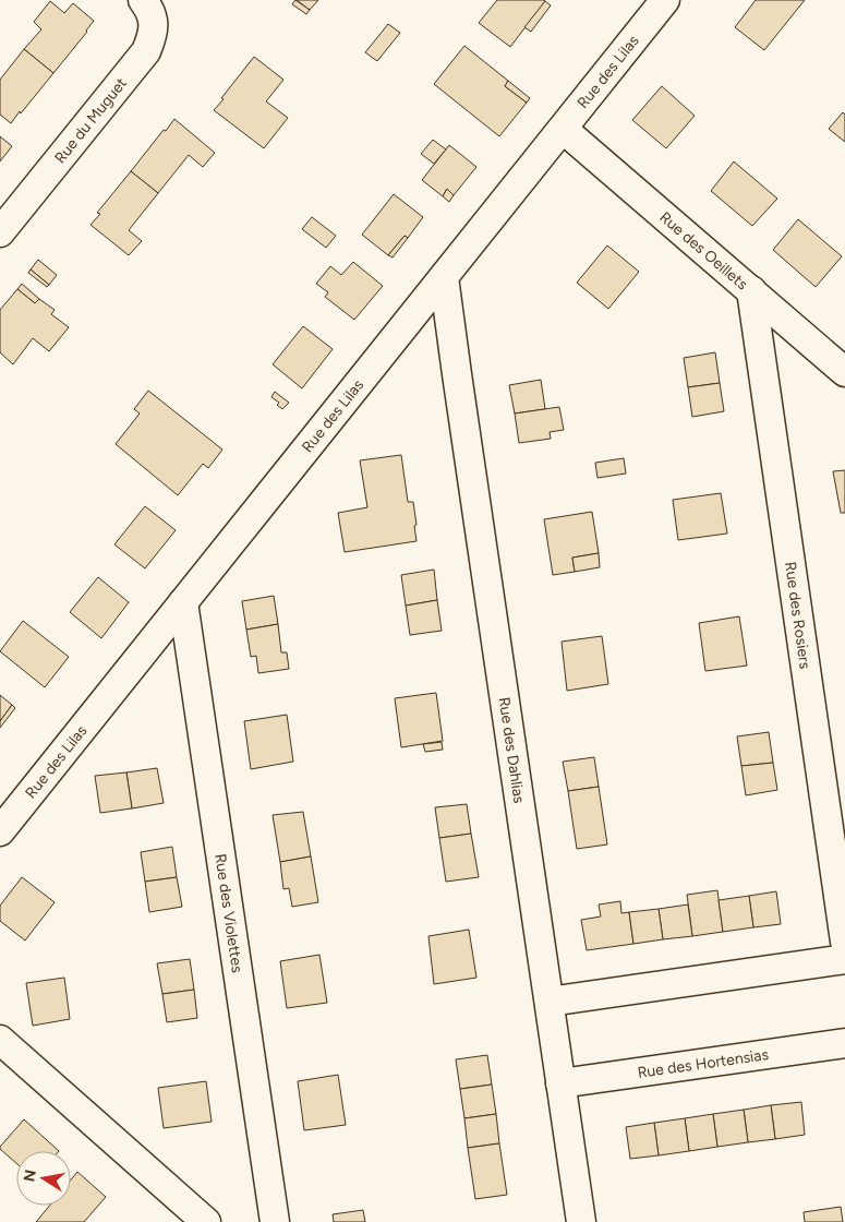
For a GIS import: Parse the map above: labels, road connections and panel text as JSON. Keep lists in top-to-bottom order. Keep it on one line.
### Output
{"streets":{"street":["Rue des Lilas","Rue du Muguet","Rue des Oeillets","Rue des Rosiers","Rue des Dahlias","Rue des Violettes","Rue des Hortensias"]},"crossings":[["Rue des Lilas","Rue des Oeillets"],["Rue des Lilas","Rue des Dahlias"],["Rue des Lilas","Rue des Violettes"],["Rue des Oeillets","Rue des Rosiers"],["Rue des Dahlias","Rue des Hortensias"]],"north":"left"}
